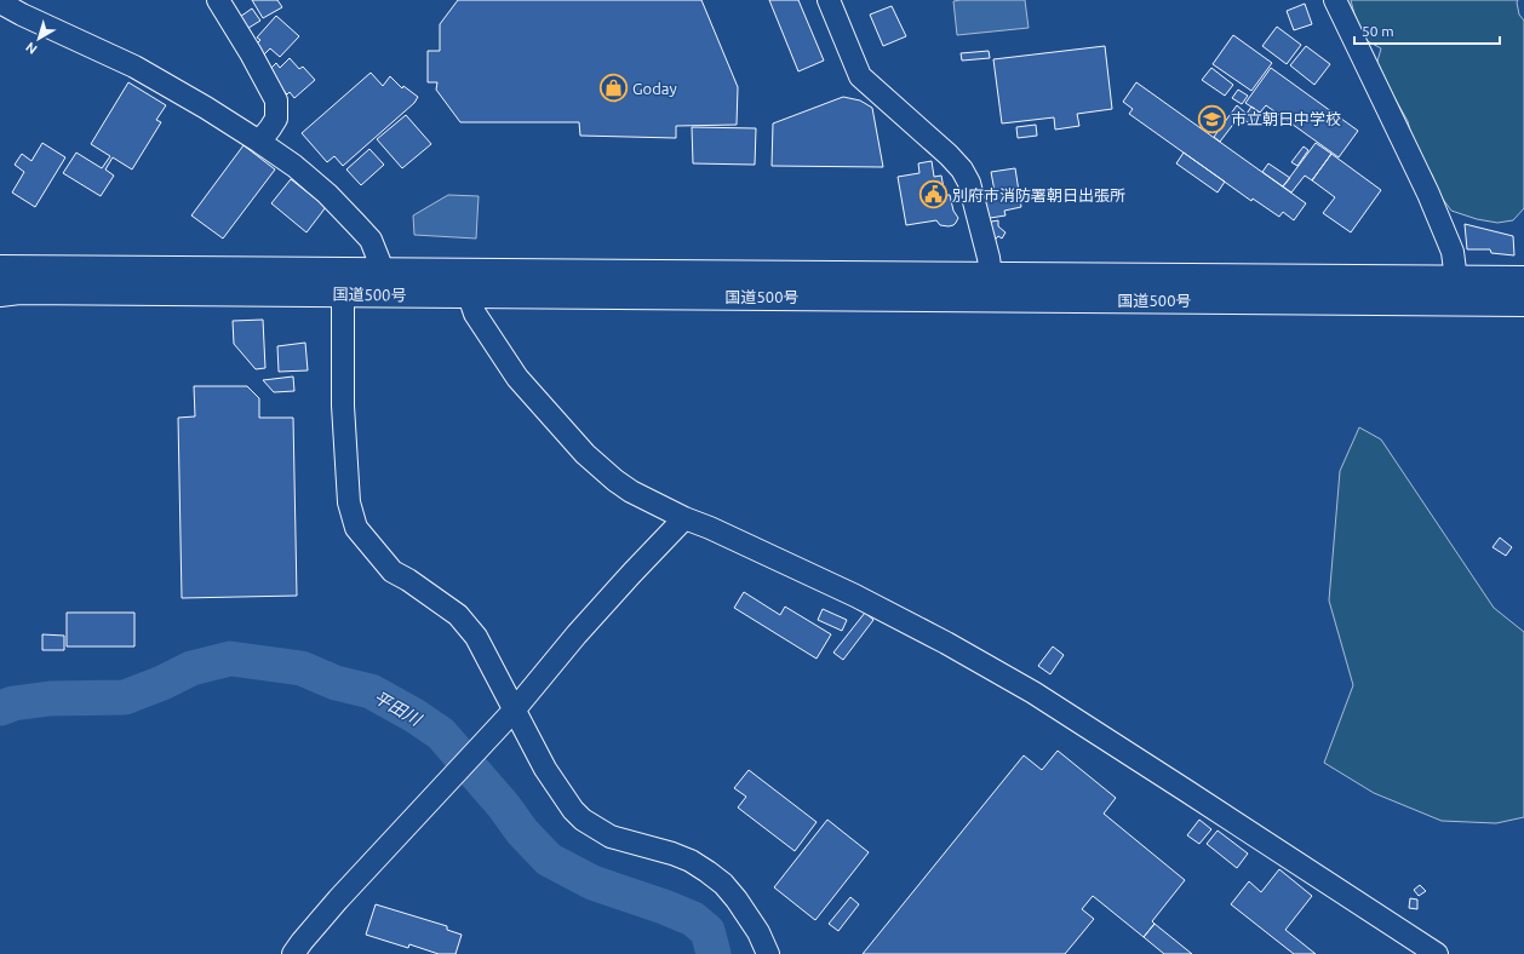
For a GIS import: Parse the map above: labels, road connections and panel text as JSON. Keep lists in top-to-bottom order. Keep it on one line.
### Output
{"streets":{"highway":["国道500号"]},"water":["平田川"],"places":{"shop":["Goday"],"school or university":["市立朝日中学校"],"public building":["別府市消防署朝日出張所"]},"scale_bar":"50 m","north":"bottom left"}
